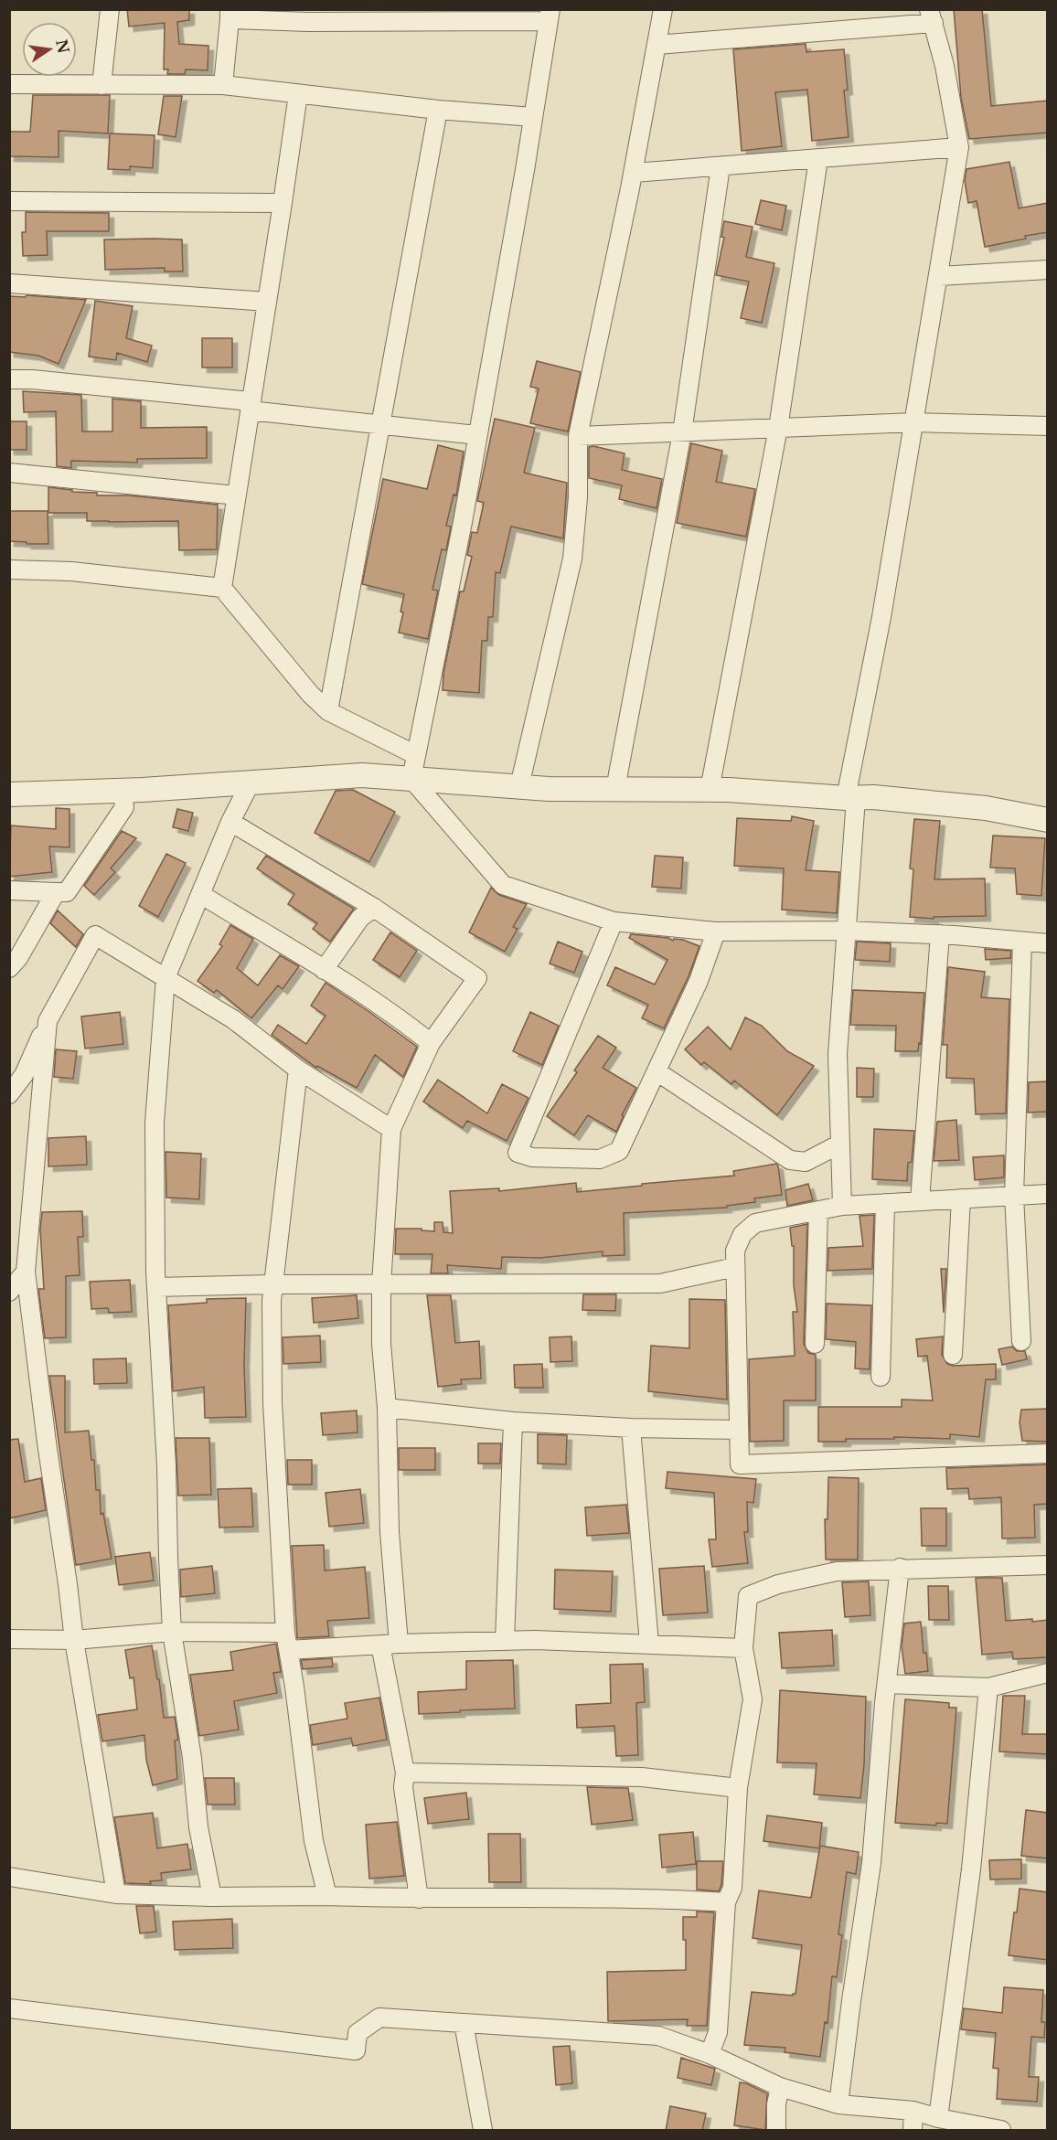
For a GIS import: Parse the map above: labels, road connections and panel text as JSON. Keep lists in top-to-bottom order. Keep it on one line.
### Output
{"north":"right"}
